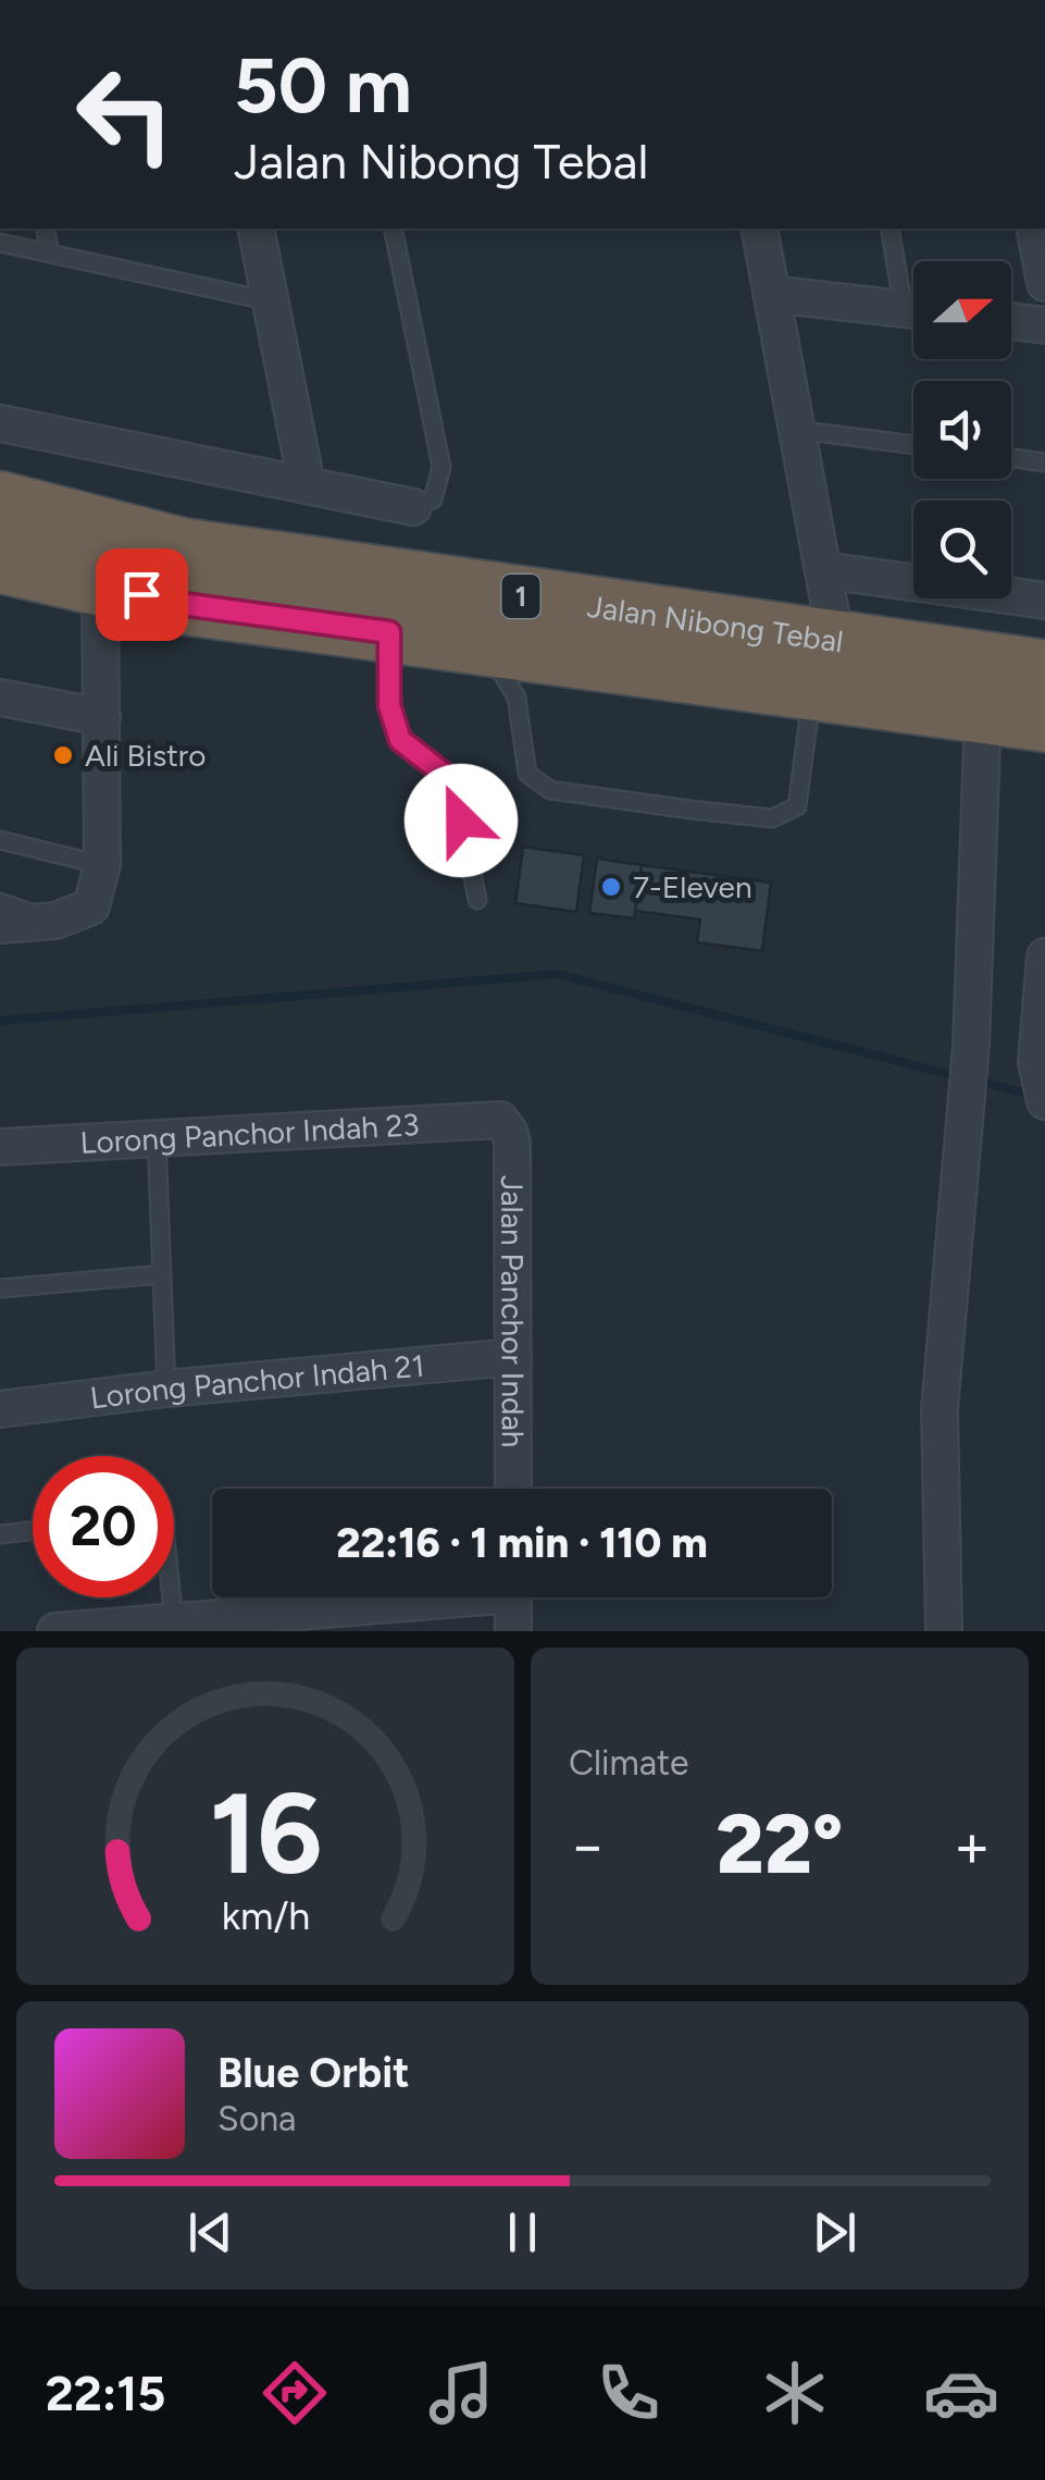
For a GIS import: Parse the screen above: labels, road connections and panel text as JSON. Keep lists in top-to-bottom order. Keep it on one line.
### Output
{"streets":{"highway":["1","Jalan Nibong Tebal"],"street":["Lorong Panchor Indah 23","Jalan Panchor Indah","Lorong Panchor Indah 21"]},"crossings":[["Lorong Panchor Indah 23","Jalan Panchor Indah"],["Jalan Panchor Indah","Lorong Panchor Indah 21"]],"places":["Ali Bistro","7-Eleven"],"north":"right","page":{"turn":["50 m","Jalan Nibong Tebal"],"limit":"20","trip":"22:16 · 1 min · 110 m","tile":"Climate","heat":["−","22°","+"],"song":["Blue Orbit","Sona"],"tabs":"22:15","gauge":["16","km/h"]}}
